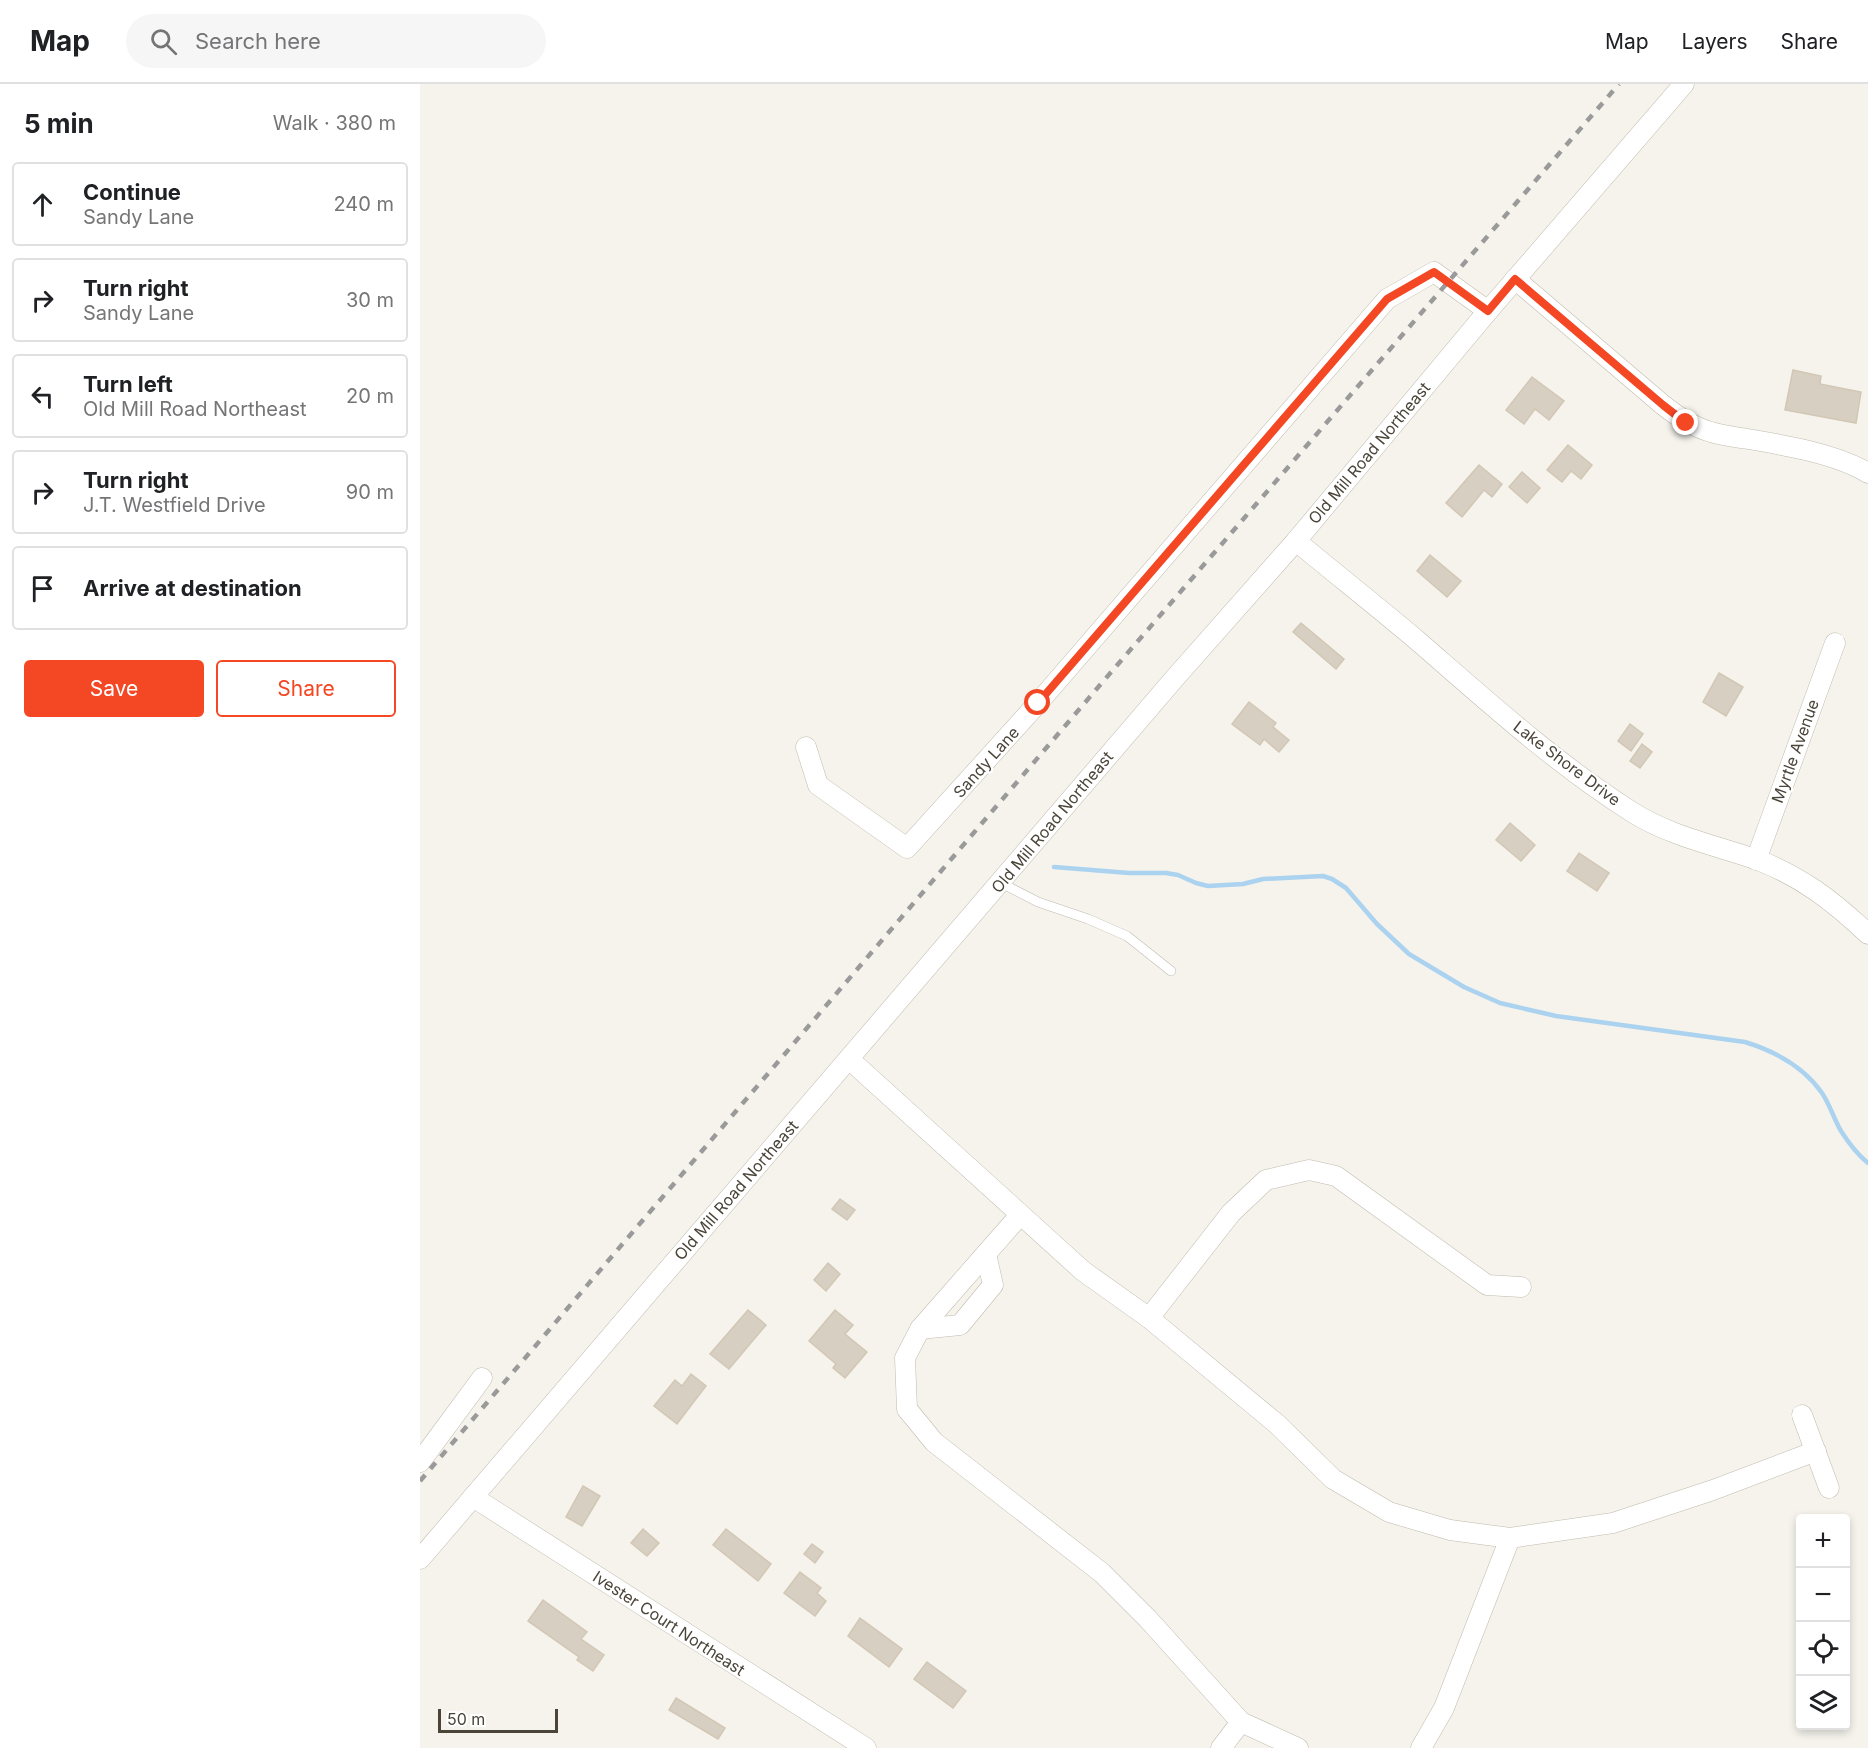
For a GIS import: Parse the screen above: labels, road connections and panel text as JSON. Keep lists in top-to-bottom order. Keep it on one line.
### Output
{"streets":{"street":["Old Mill Road Northeast","Myrtle Avenue","Sandy Lane","Lake Shore Drive","Ivester Court Northeast"]},"crossings":[["Old Mill Road Northeast","Sandy Lane"],["Old Mill Road Northeast","Lake Shore Drive"],["Old Mill Road Northeast","Ivester Court Northeast"],["Myrtle Avenue","Lake Shore Drive"]],"scale_bar":"50 m","page":{"header":"Map","search":"Search here","nav":["Map","Layers","Share"],"heading":["5 min","Walk · 380 m"],"list":[["Continue","Sandy Lane","240 m"],["Turn right","Sandy Lane","30 m"],["Turn left","Old Mill Road Northeast","20 m"],["Turn right","J.T. Westfield Drive","90 m"],"Arrive at destination"],"buttons":["Save","Share"],"map_buttons":["+","−"],"scale":"50 m"}}
